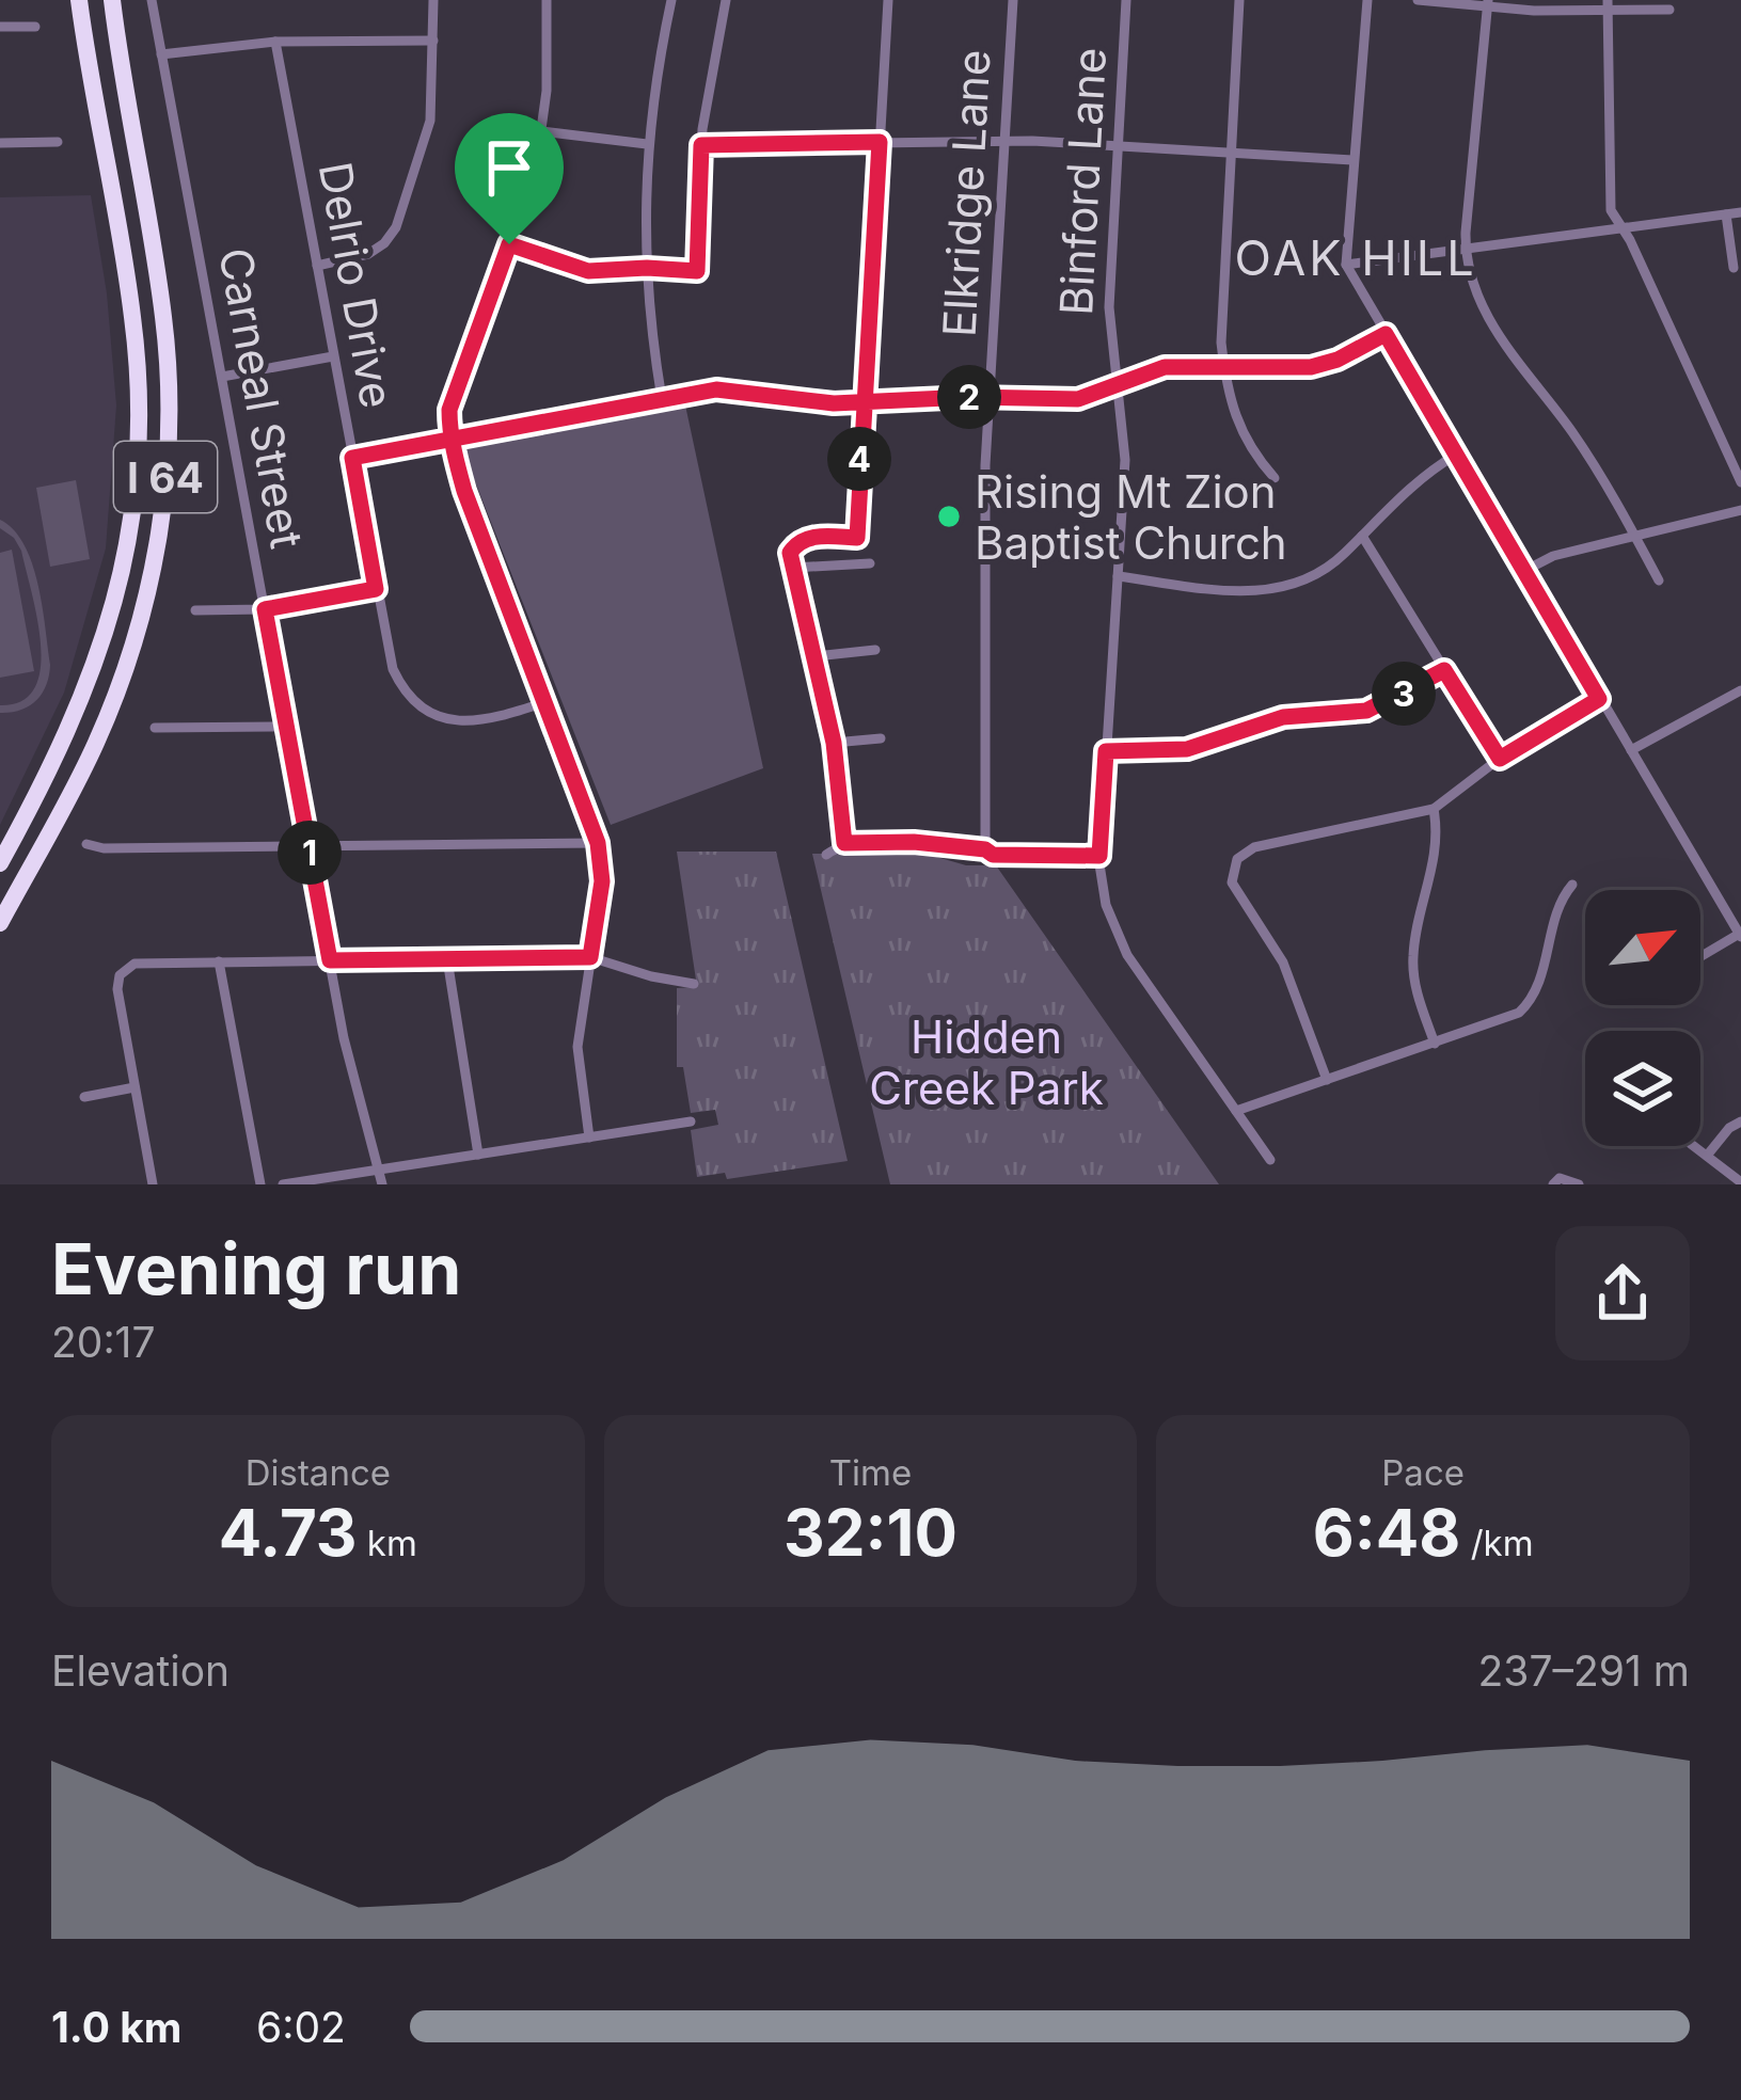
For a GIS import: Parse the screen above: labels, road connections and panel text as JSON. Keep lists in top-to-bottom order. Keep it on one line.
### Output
{"streets":{"highway":["I 64"],"street":["Binford Lane","Elkridge Lane","Delrio Drive","Carneal Street"]},"districts":["OAK HILL"],"parks":["Hidden Creek Park"],"places":["Rising Mt Zion Baptist Church"],"north":"top right","page":{"pins":["2","4","3","1"],"heading":["Evening run","20:17"],"stats":[["Distance","4.73 km"],["Time","32:10"],["Pace","6:48 /km"]],"chart":["Elevation","237–291 m"],"list":[{"name":"1.0 km","note":"6:02"}]}}
